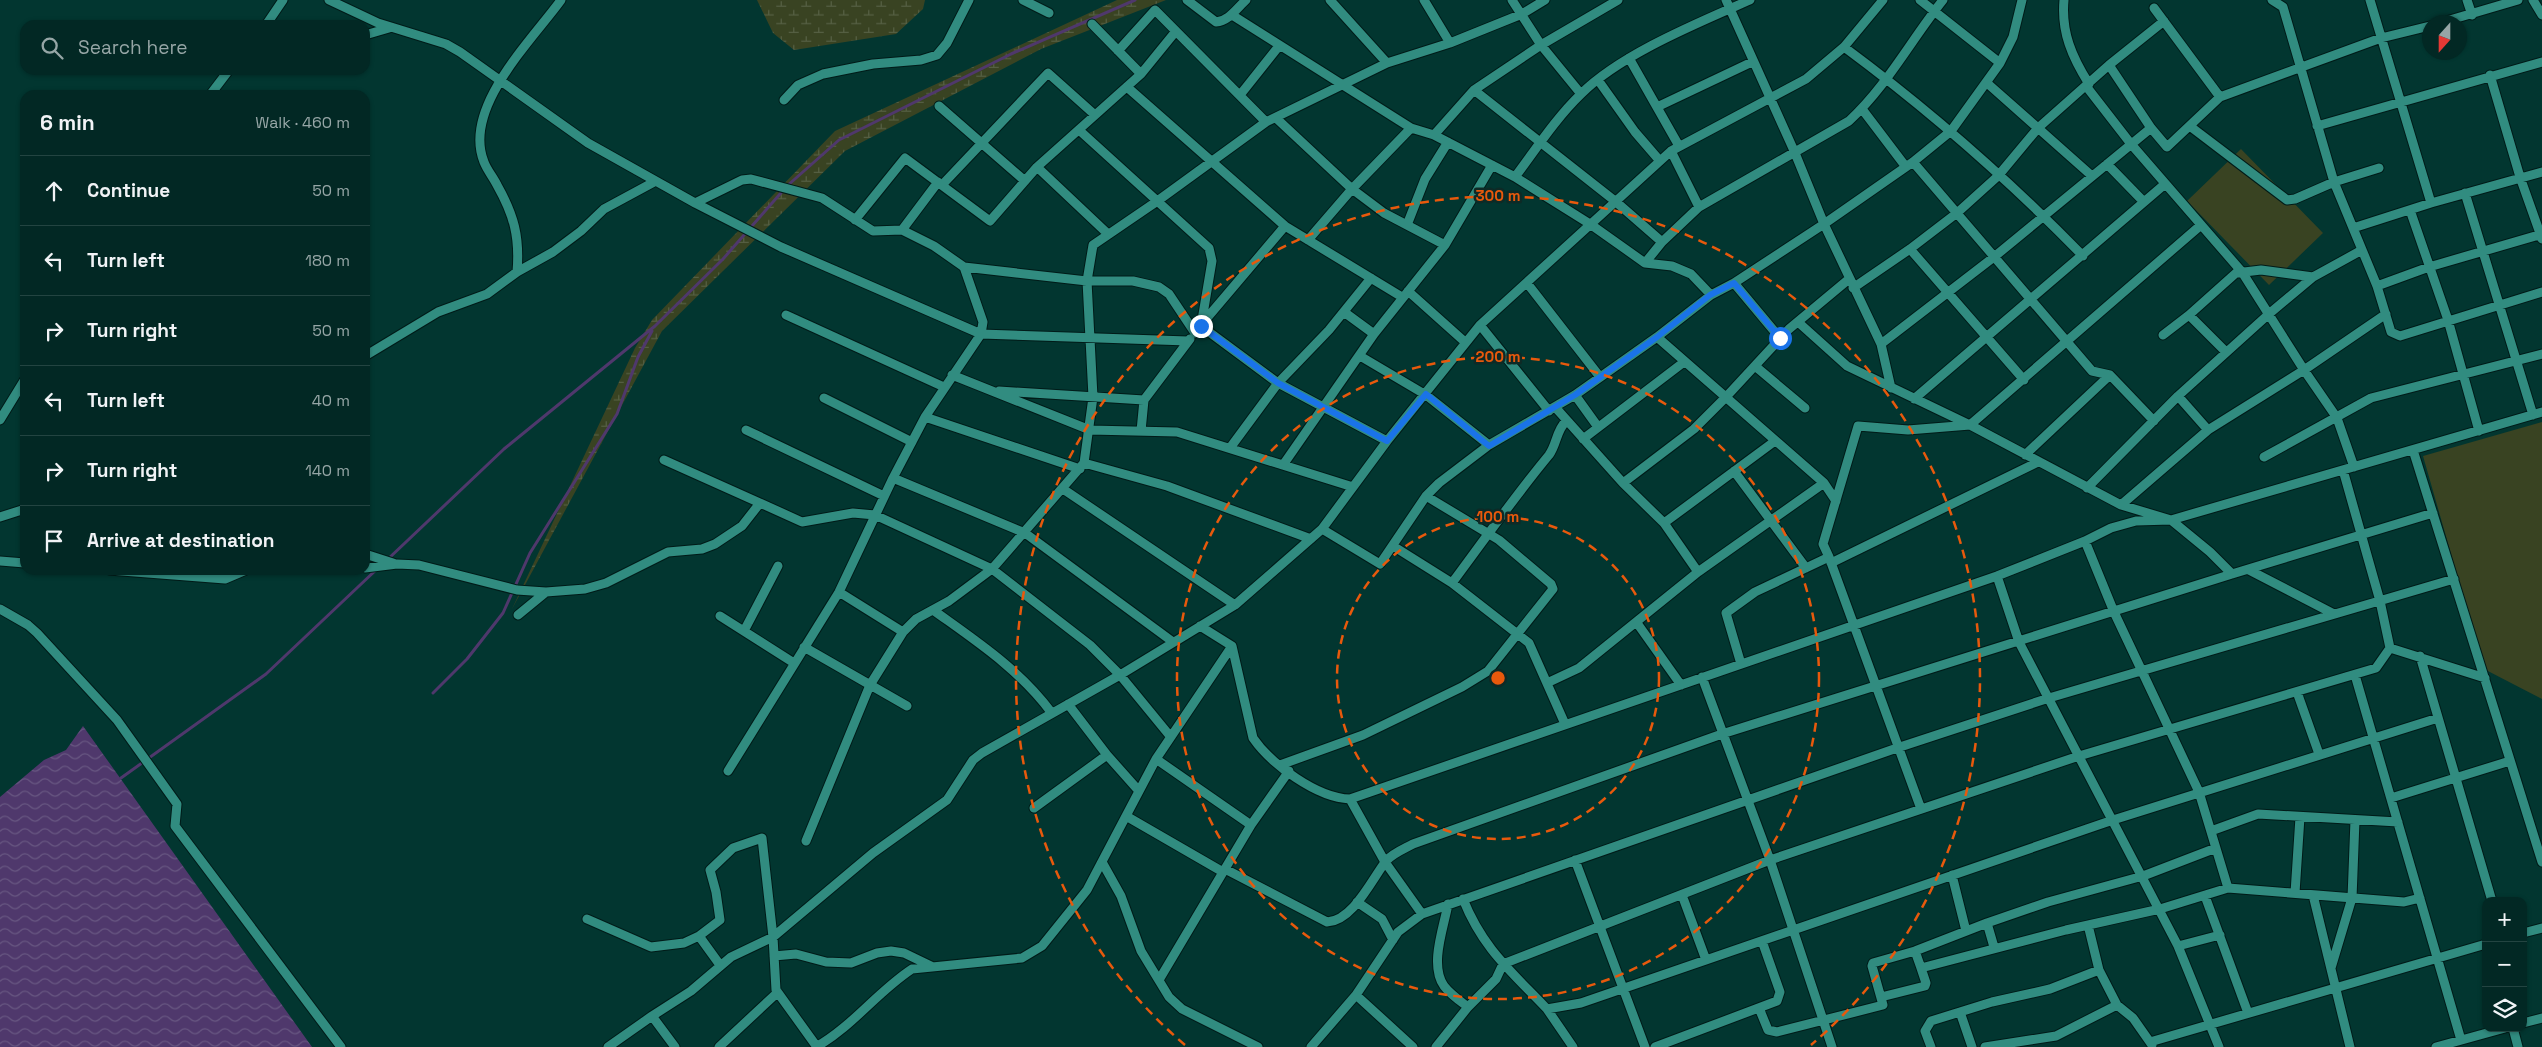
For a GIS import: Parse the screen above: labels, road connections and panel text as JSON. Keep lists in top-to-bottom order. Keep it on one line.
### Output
{"north":"bottom","page":{"search":"Search here","heading":["6 min","Walk · 460 m"],"list":[["Continue","50 m"],["Turn left","180 m"],["Turn right","50 m"],["Turn left","40 m"],["Turn right","140 m"],"Arrive at destination"],"map_buttons":["+","−"]},"rings":["300 m","200 m","100 m"]}
